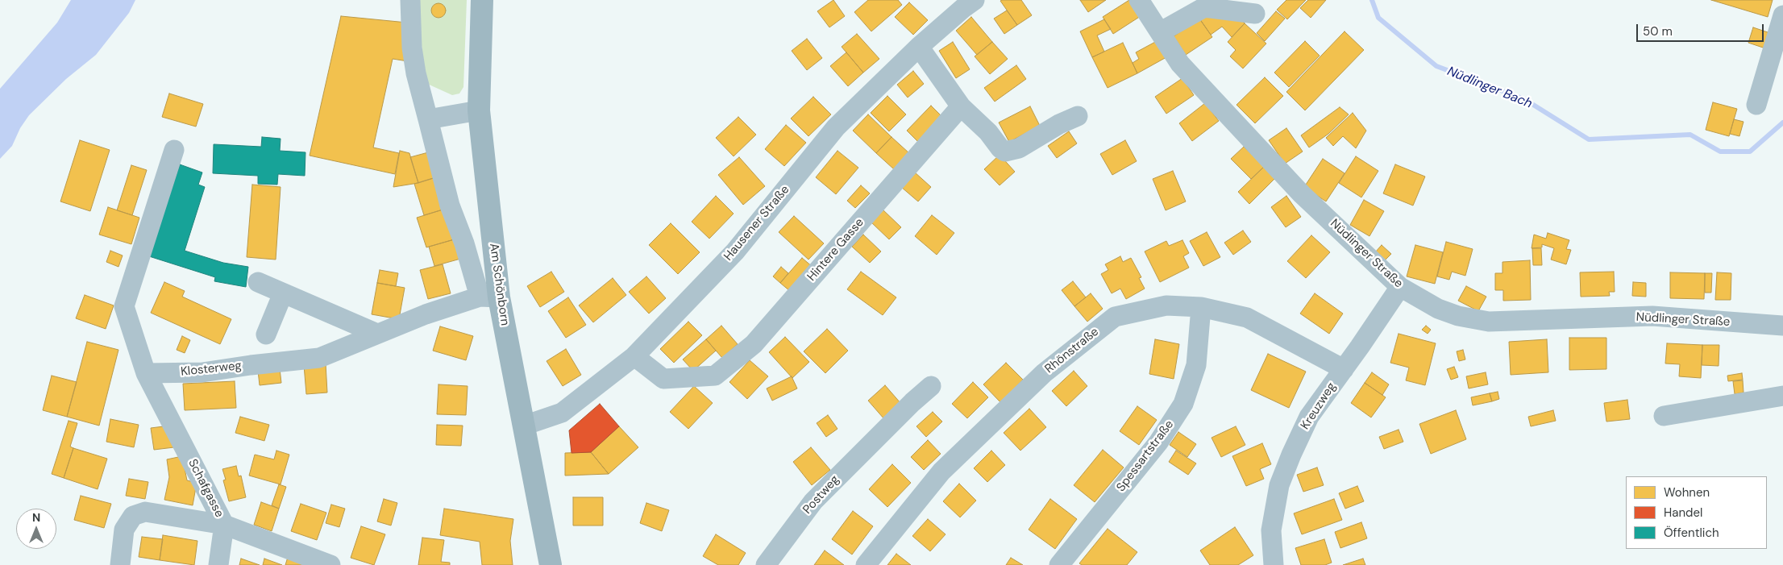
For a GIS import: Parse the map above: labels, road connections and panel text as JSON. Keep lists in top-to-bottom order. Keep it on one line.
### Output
{"streets":{"main road":["Am Schönborn"],"street":["Hausener Straße","Hintere Gasse","Nüdlinger Straße","Rhönstraße","Klosterweg","Kreuzweg","Spessartstraße","Schafgasse","Postweg"]},"crossings":[["Hausener Straße","Hintere Gasse"],["Hausener Straße","Am Schönborn"],["Nüdlinger Straße","Kreuzweg"],["Am Schönborn","Klosterweg"],["Rhönstraße","Kreuzweg"],["Rhönstraße","Spessartstraße"],["Klosterweg","Schafgasse"]],"water":["Nüdlinger Bach"],"legend":["Wohnen","Handel","Öffentlich"],"scale_bar":"50 m","north":"top"}
